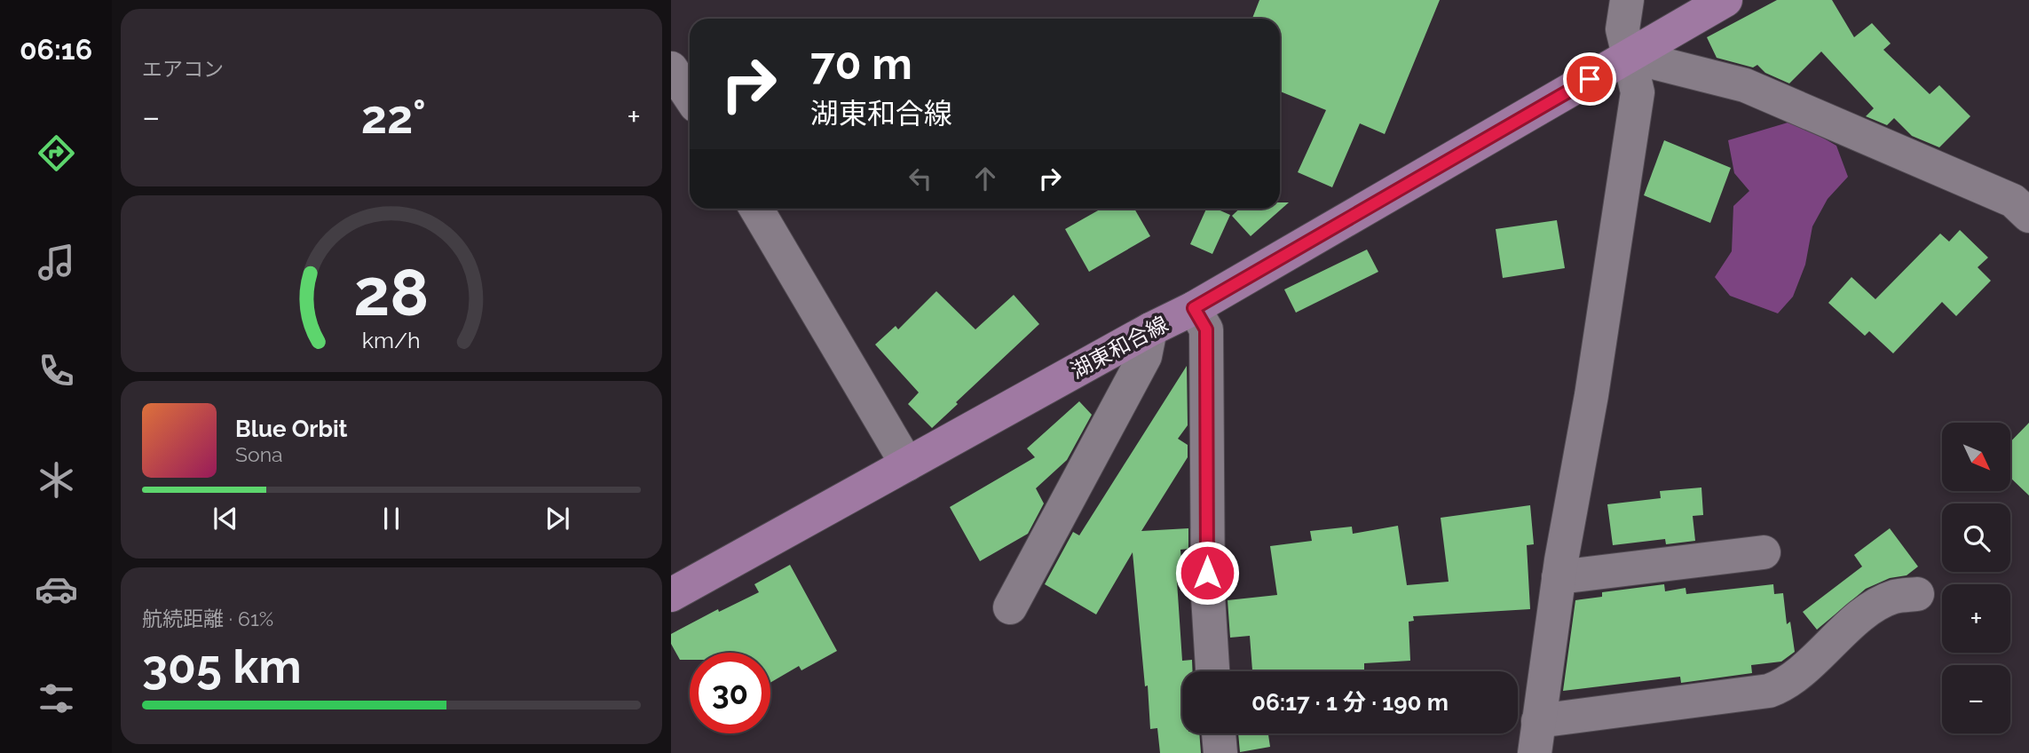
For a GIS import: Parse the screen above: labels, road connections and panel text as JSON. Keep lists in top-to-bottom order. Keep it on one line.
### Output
{"streets":{"main road":["湖東和合線"]},"north":"bottom right","page":{"tabs":"06:16","tile":["エアコン",["航続距離 · 61%","305 km"]],"turn":["70 m","湖東和合線"],"heat":["−","22°","+"],"song":["Blue Orbit","Sona"],"map_buttons":["+","−"],"limit":"30","trip":"06:17 · 1 分 · 190 m","gauge":["28","km/h"]}}
